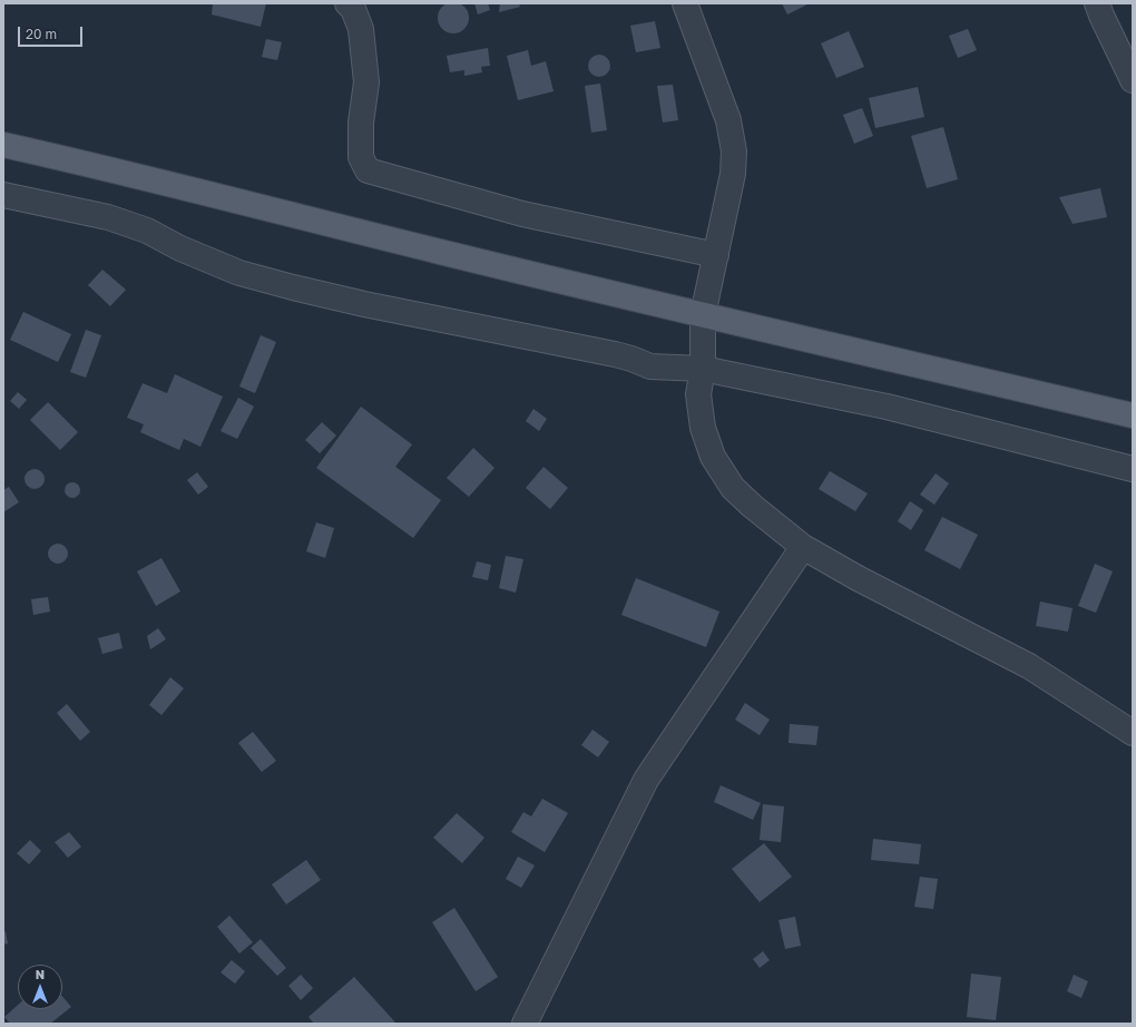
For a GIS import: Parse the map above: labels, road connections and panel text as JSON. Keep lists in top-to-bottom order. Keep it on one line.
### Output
{"scale_bar":"20 m","north":"top"}
